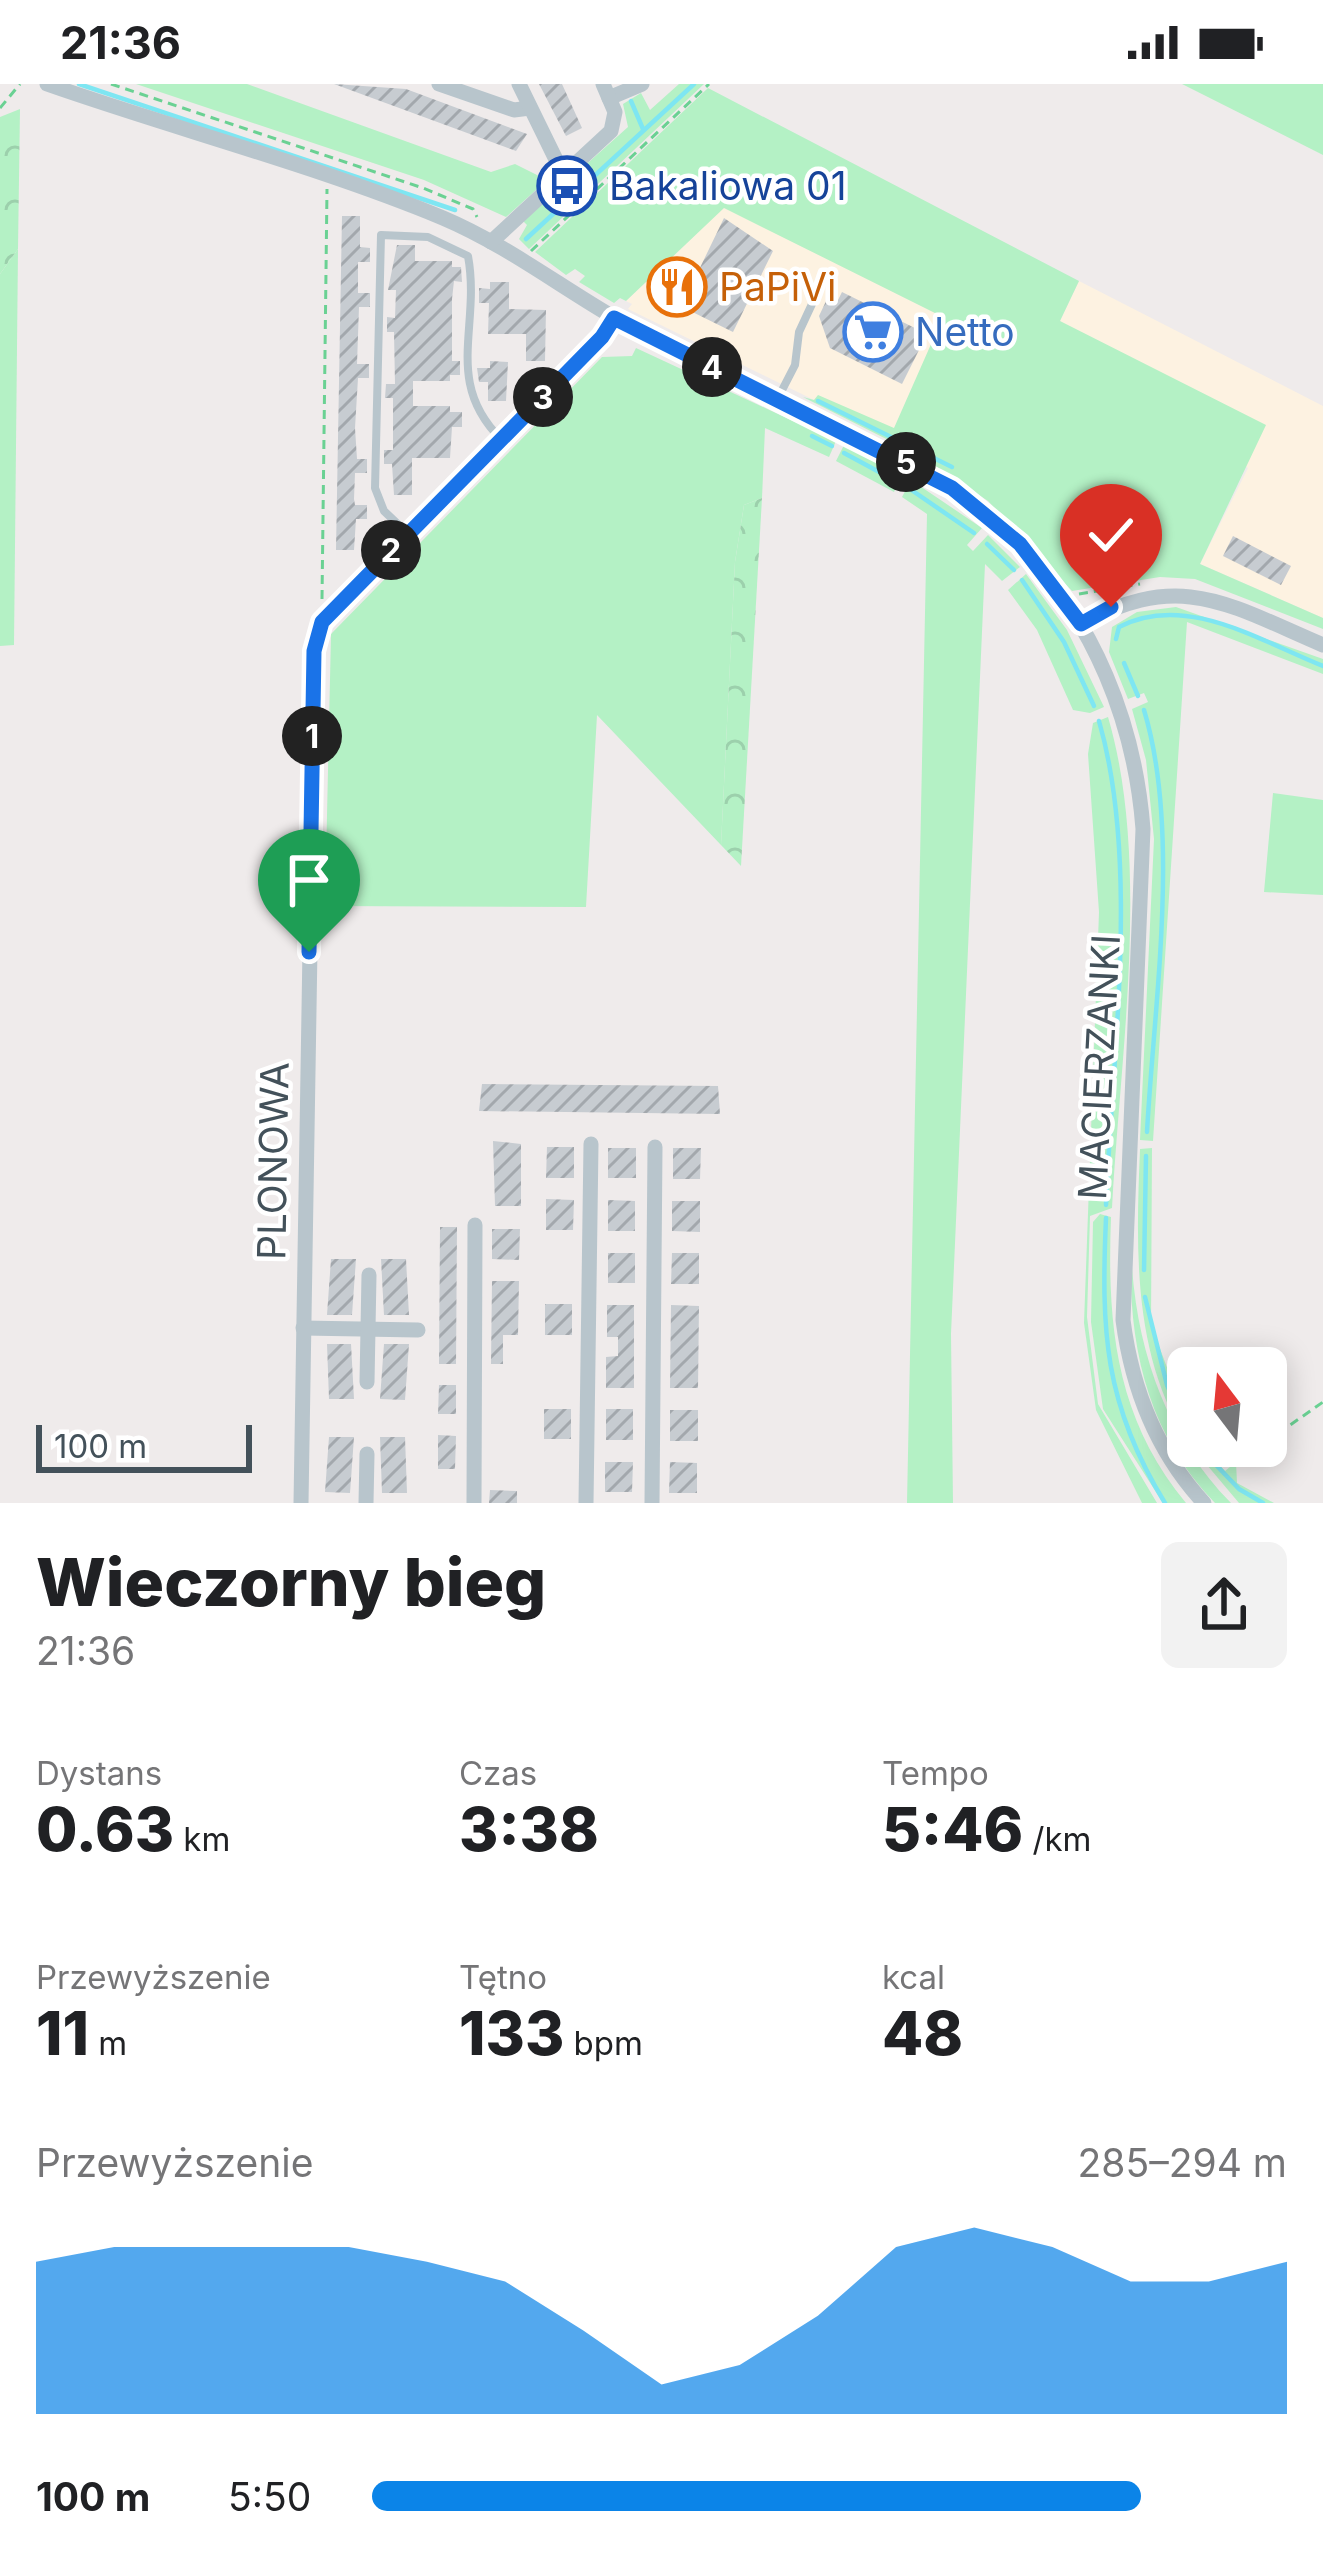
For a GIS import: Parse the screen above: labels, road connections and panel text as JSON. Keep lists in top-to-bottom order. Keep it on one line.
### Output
{"streets":{"street":["MACIERZANKI","PLONOWA"]},"places":{"bus stop":["Bakaliowa 01"],"restaurant":["PaPiVi"],"supermarket":["Netto"]},"scale_bar":"100 m","north":"top","page":{"status":"21:36","pins":["4","3","5","2","1"],"scale":"100 m","heading":["Wieczorny bieg","21:36"],"stats":[["Dystans","0.63 km"],["Czas","3:38"],["Tempo","5:46 /km"],["Przewyższenie","11 m"],["Tętno","133 bpm"],["kcal","48"]],"chart":["Przewyższenie","285–294 m"],"list":[{"name":"100 m","note":"5:50"}]}}
